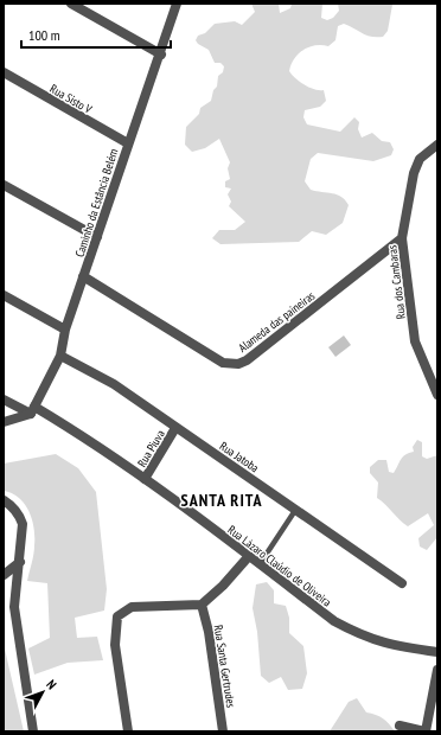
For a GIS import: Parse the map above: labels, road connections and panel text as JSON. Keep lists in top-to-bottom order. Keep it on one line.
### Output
{"streets":{"street":["Rua Sisto V","Caminho da Estância Belém","Rua dos Cambaras","Alameda das paineiras","Rua Piuva","Rua Jatoba","Rua Lázaro Claúdio de Oliveira","Rua Santa Gertrudes"]},"crossings":[["Rua Sisto V","Caminho da Estância Belém"],["Caminho da Estância Belém","Alameda das paineiras"],["Caminho da Estância Belém","Rua Jatoba"],["Caminho da Estância Belém","Rua Lázaro Claúdio de Oliveira"],["Rua dos Cambaras","Alameda das paineiras"],["Rua Piuva","Rua Jatoba"],["Rua Piuva","Rua Lázaro Claúdio de Oliveira"]],"districts":["SANTA RITA"],"scale_bar":"100 m","north":"top right"}
